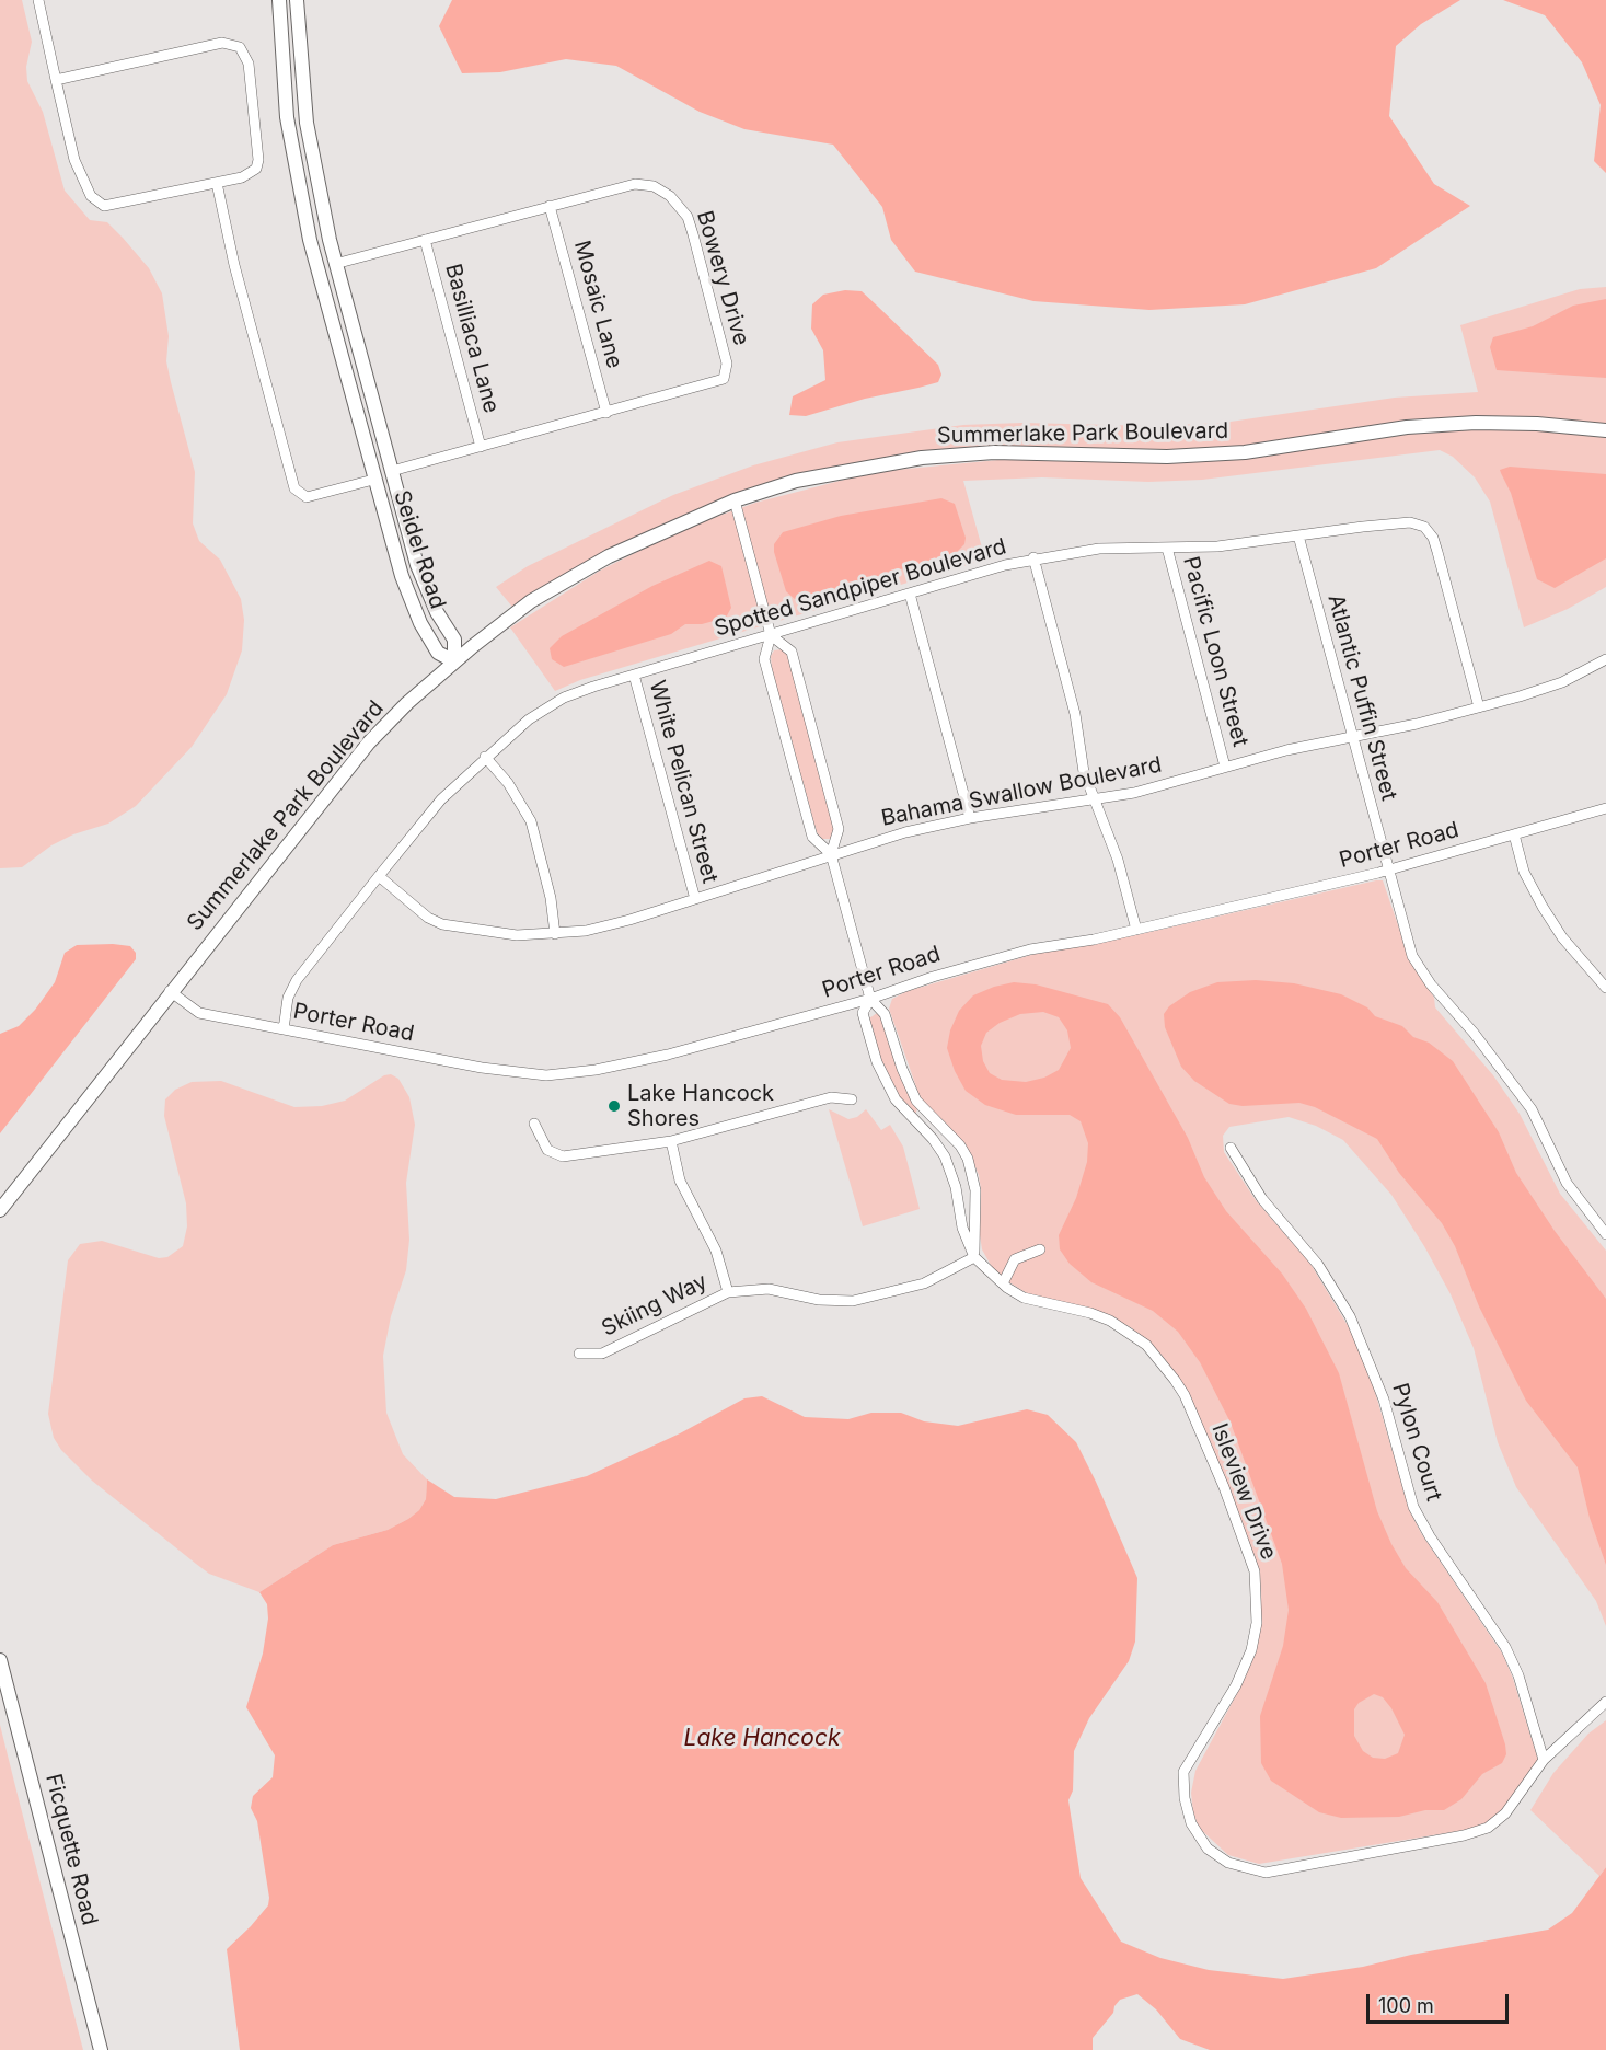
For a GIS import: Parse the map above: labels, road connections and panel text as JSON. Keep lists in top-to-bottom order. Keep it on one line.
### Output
{"streets":{"main road":["Summerlake Park Boulevard","Seidel Road","Ficquette Road"],"street":["Bowery Drive","Mosaic Lane","Basilliaca Lane","Spotted Sandpiper Boulevard","Pacific Loon Street","Atlantic Puffin Street","White Pelican Street","Bahama Swallow Boulevard","Porter Road","Skiing Way","Pylon Court","Isleview Drive"]},"crossings":[["Bowery Drive","Mosaic Lane"],["Bowery Drive","Basilliaca Lane"],["Bowery Drive","Seidel Road"],["Summerlake Park Boulevard","Seidel Road"],["Summerlake Park Boulevard","Porter Road"],["Spotted Sandpiper Boulevard","Pacific Loon Street"],["Spotted Sandpiper Boulevard","Atlantic Puffin Street"],["Spotted Sandpiper Boulevard","White Pelican Street"],["Spotted Sandpiper Boulevard","Bahama Swallow Boulevard"],["Spotted Sandpiper Boulevard","Porter Road"],["Pacific Loon Street","Bahama Swallow Boulevard"],["Atlantic Puffin Street","Bahama Swallow Boulevard"],["Atlantic Puffin Street","Porter Road"],["White Pelican Street","Bahama Swallow Boulevard"],["Porter Road","Isleview Drive"],["Skiing Way","Isleview Drive"],["Pylon Court","Isleview Drive"]],"water":["Lake Hancock"],"places":["Lake Hancock Shores"],"scale_bar":"100 m"}
